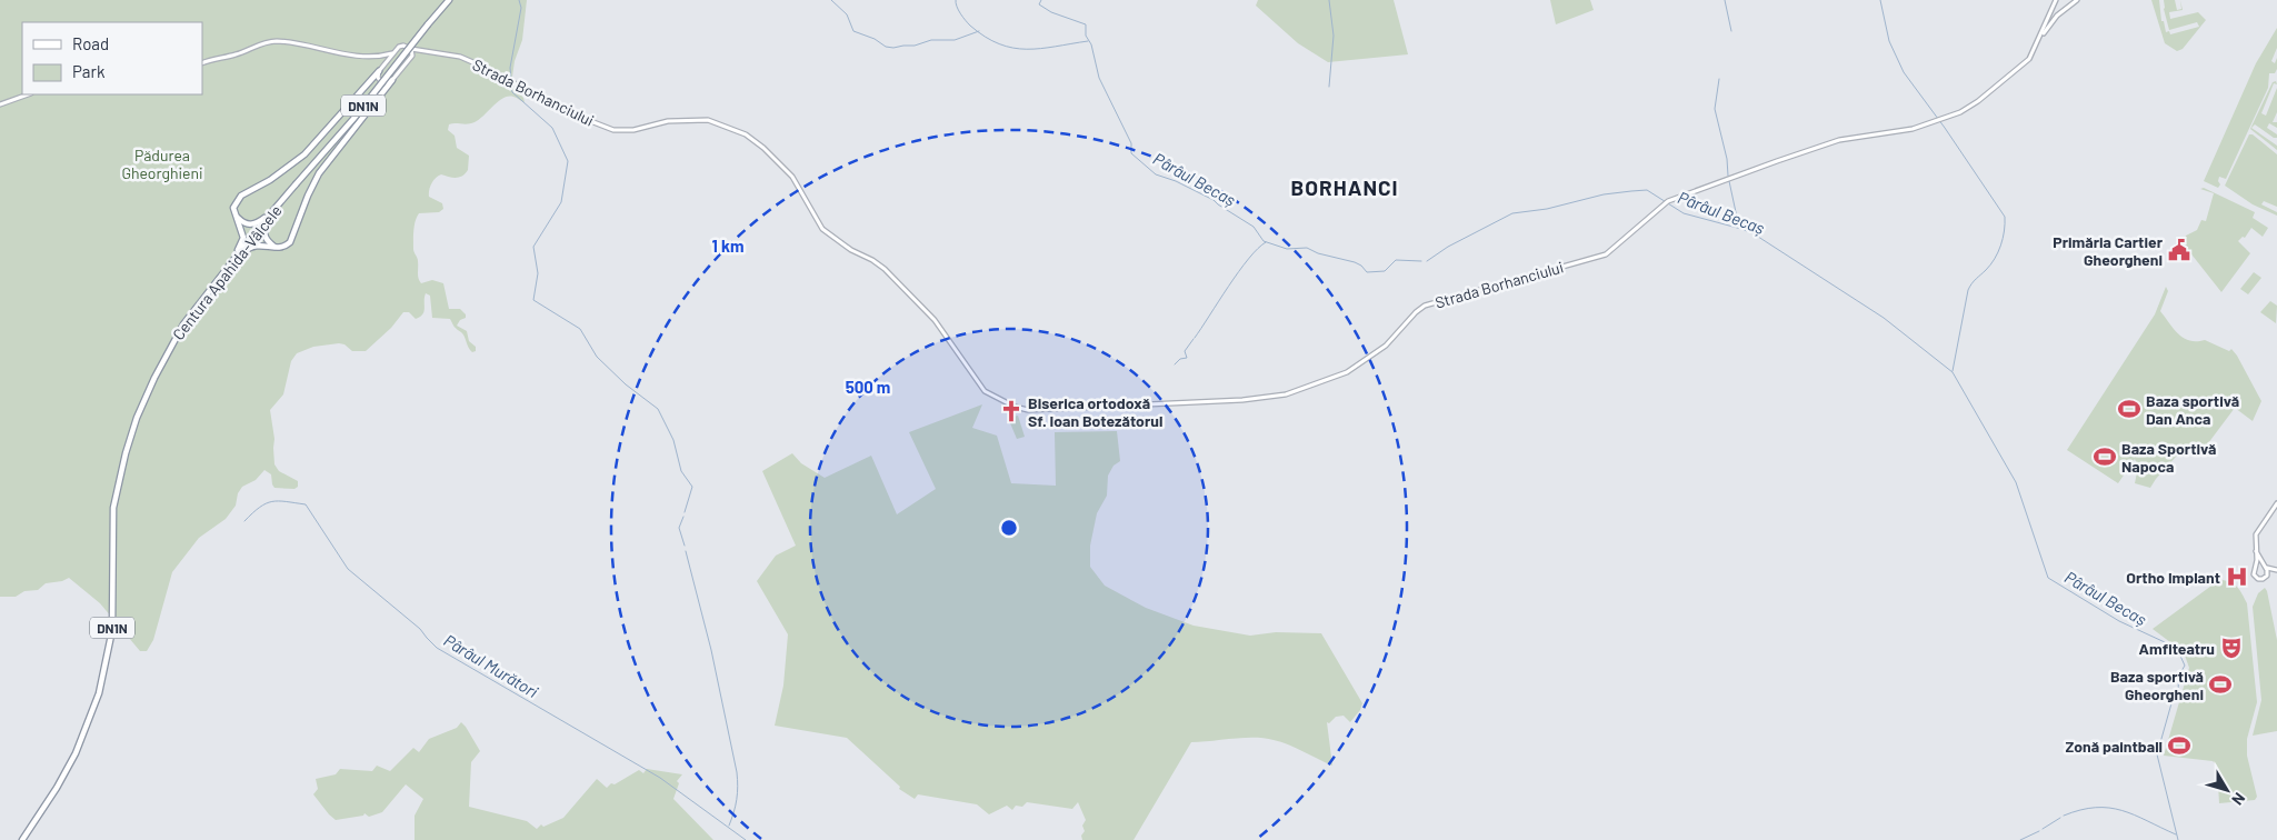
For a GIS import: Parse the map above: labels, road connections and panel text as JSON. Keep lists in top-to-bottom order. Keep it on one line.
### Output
{"streets":{"highway":["DN1N","Centura Apahida-Vâlcele"],"main road":["Strada Borhanciului"]},"crossings":[["DN1N","Centura Apahida-Vâlcele"]],"districts":["BORHANCI"],"water":["Pârâul Becaș","Pârâul Murători"],"parks":["Pădurea Gheorghieni"],"places":{"public building":["Primăria Cartier Gheorgheni"],"sports":["Baza sportivă Dan Anca","Baza Sportivă Napoca","Baza sportivă Gheorgheni","Zonă paintball"],"church":["Biserica ortodoxă Sf. Ioan Botezătorul"],"hospital":["Ortho Implant"],"theatre":["Amfiteatru"]},"legend":["Road","Park"],"north":"bottom right","rings":["1 km","500 m"]}
